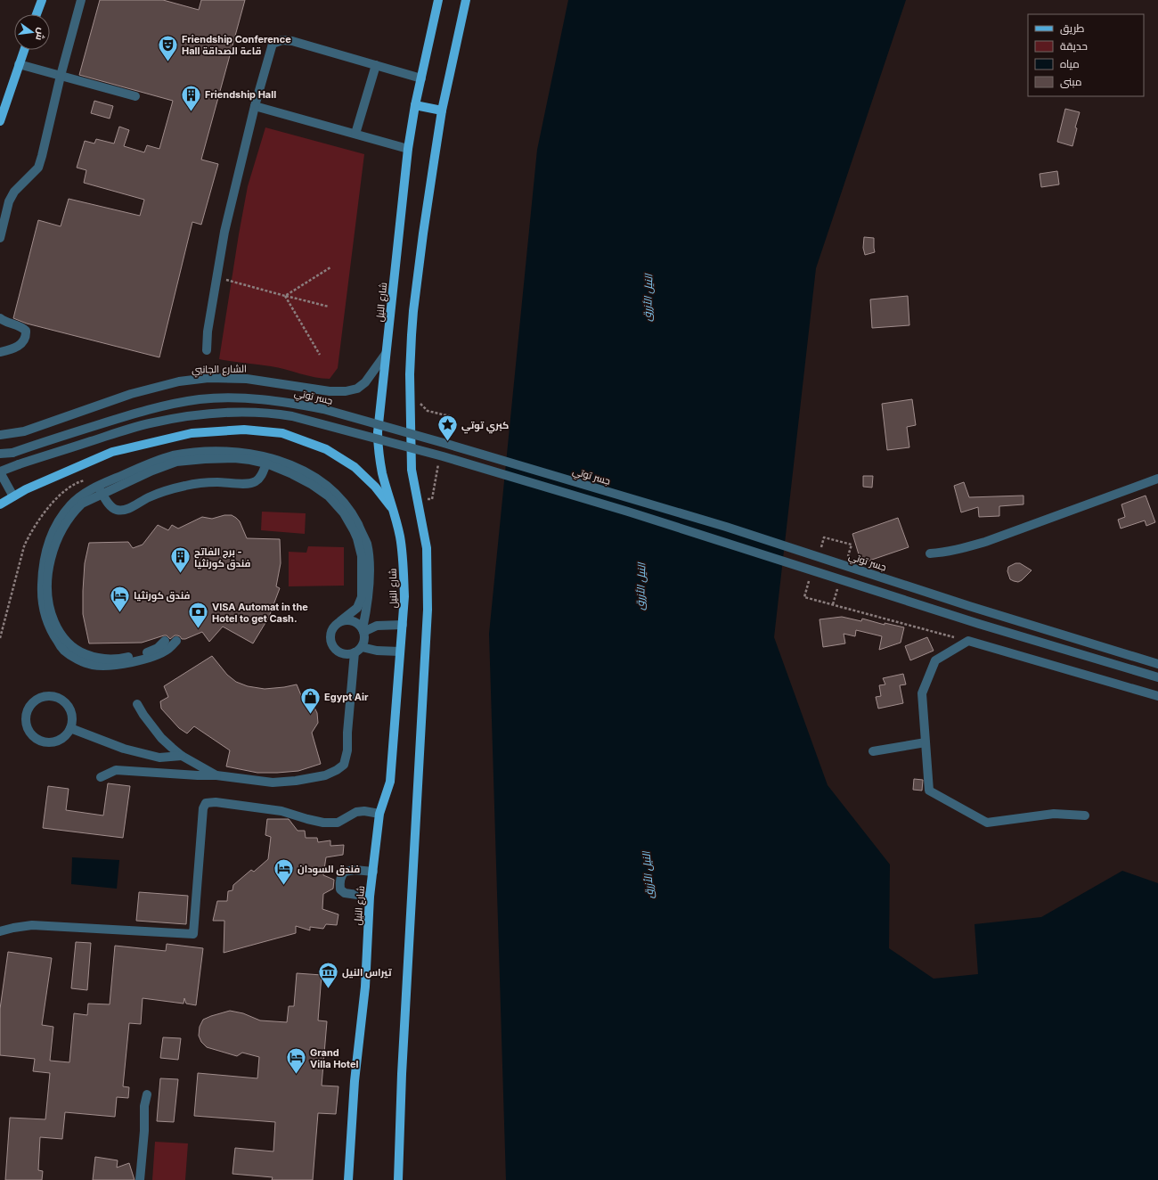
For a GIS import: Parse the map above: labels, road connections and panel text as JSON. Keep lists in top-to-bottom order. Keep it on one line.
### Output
{"streets":{"main road":["شارع النيل"],"street":["الشارع الجانبي","جسر توتي"]},"crossings":[["شارع النيل","الشارع الجانبي"]],"water":["النيل الأزرق"],"places":{"theatre":["Friendship Conference Hall قاعة الصداقة"],"building":["Friendship Hall","برج الفاتح - فندق كورنثيا"],"place":["كبري توتي"],"hotel":["فندق كورنثيا","فندق السودان","Grand Villa Hotel"],"bank":["VISA Automat in the Hotel to get Cash."],"shop":["Egypt Air"],"museum":["تيراس النيل"]},"legend":["طريق","حديقة","مياه","مبنى"],"north":"right"}
